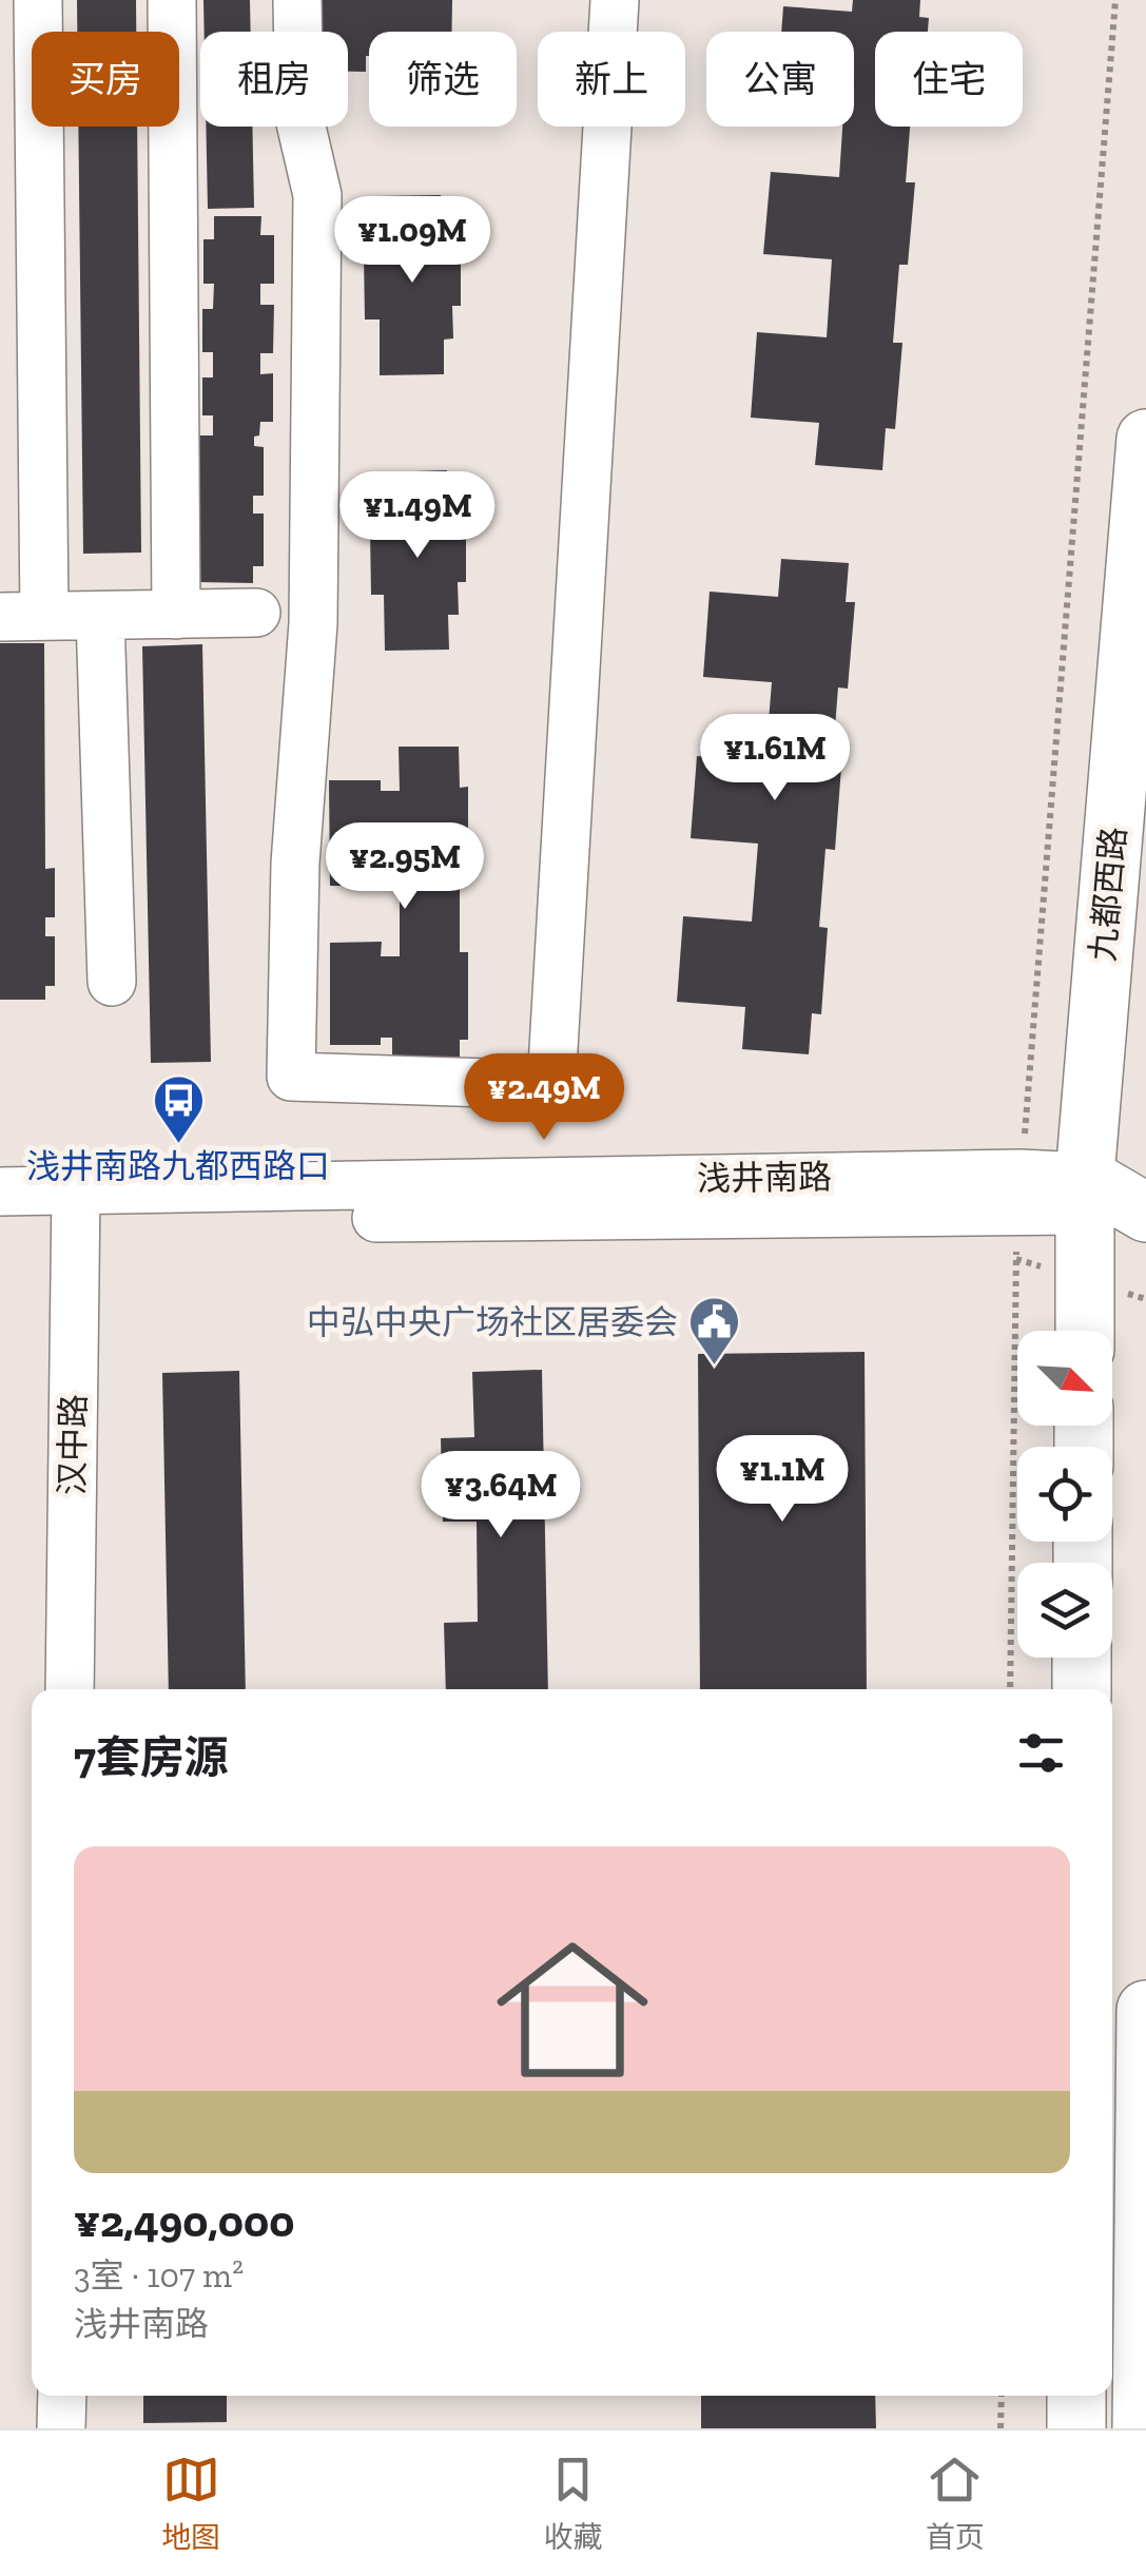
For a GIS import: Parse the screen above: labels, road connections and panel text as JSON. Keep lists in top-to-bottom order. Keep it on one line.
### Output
{"streets":{"main road":["九都西路"],"street":["浅井南路","汉中路"]},"crossings":[["九都西路","浅井南路"],["浅井南路","汉中路"]],"places":{"bus stop":["浅井南路九都西路口"],"public building":["中弘中央广场社区居委会"]},"north":"bottom right","page":{"chip":["买房","租房","筛选","新上","公寓","住宅"],"price":["¥1.09M","¥1.49M","¥1.61M","¥2.95M","¥2.49M","¥1.1M","¥3.64M"],"heading":"7套房源","list":[{"name":"¥2,490,000","note":"3室 · 107 m² · 浅井南路"}],"tabs":["地图","收藏","首页"]}}
